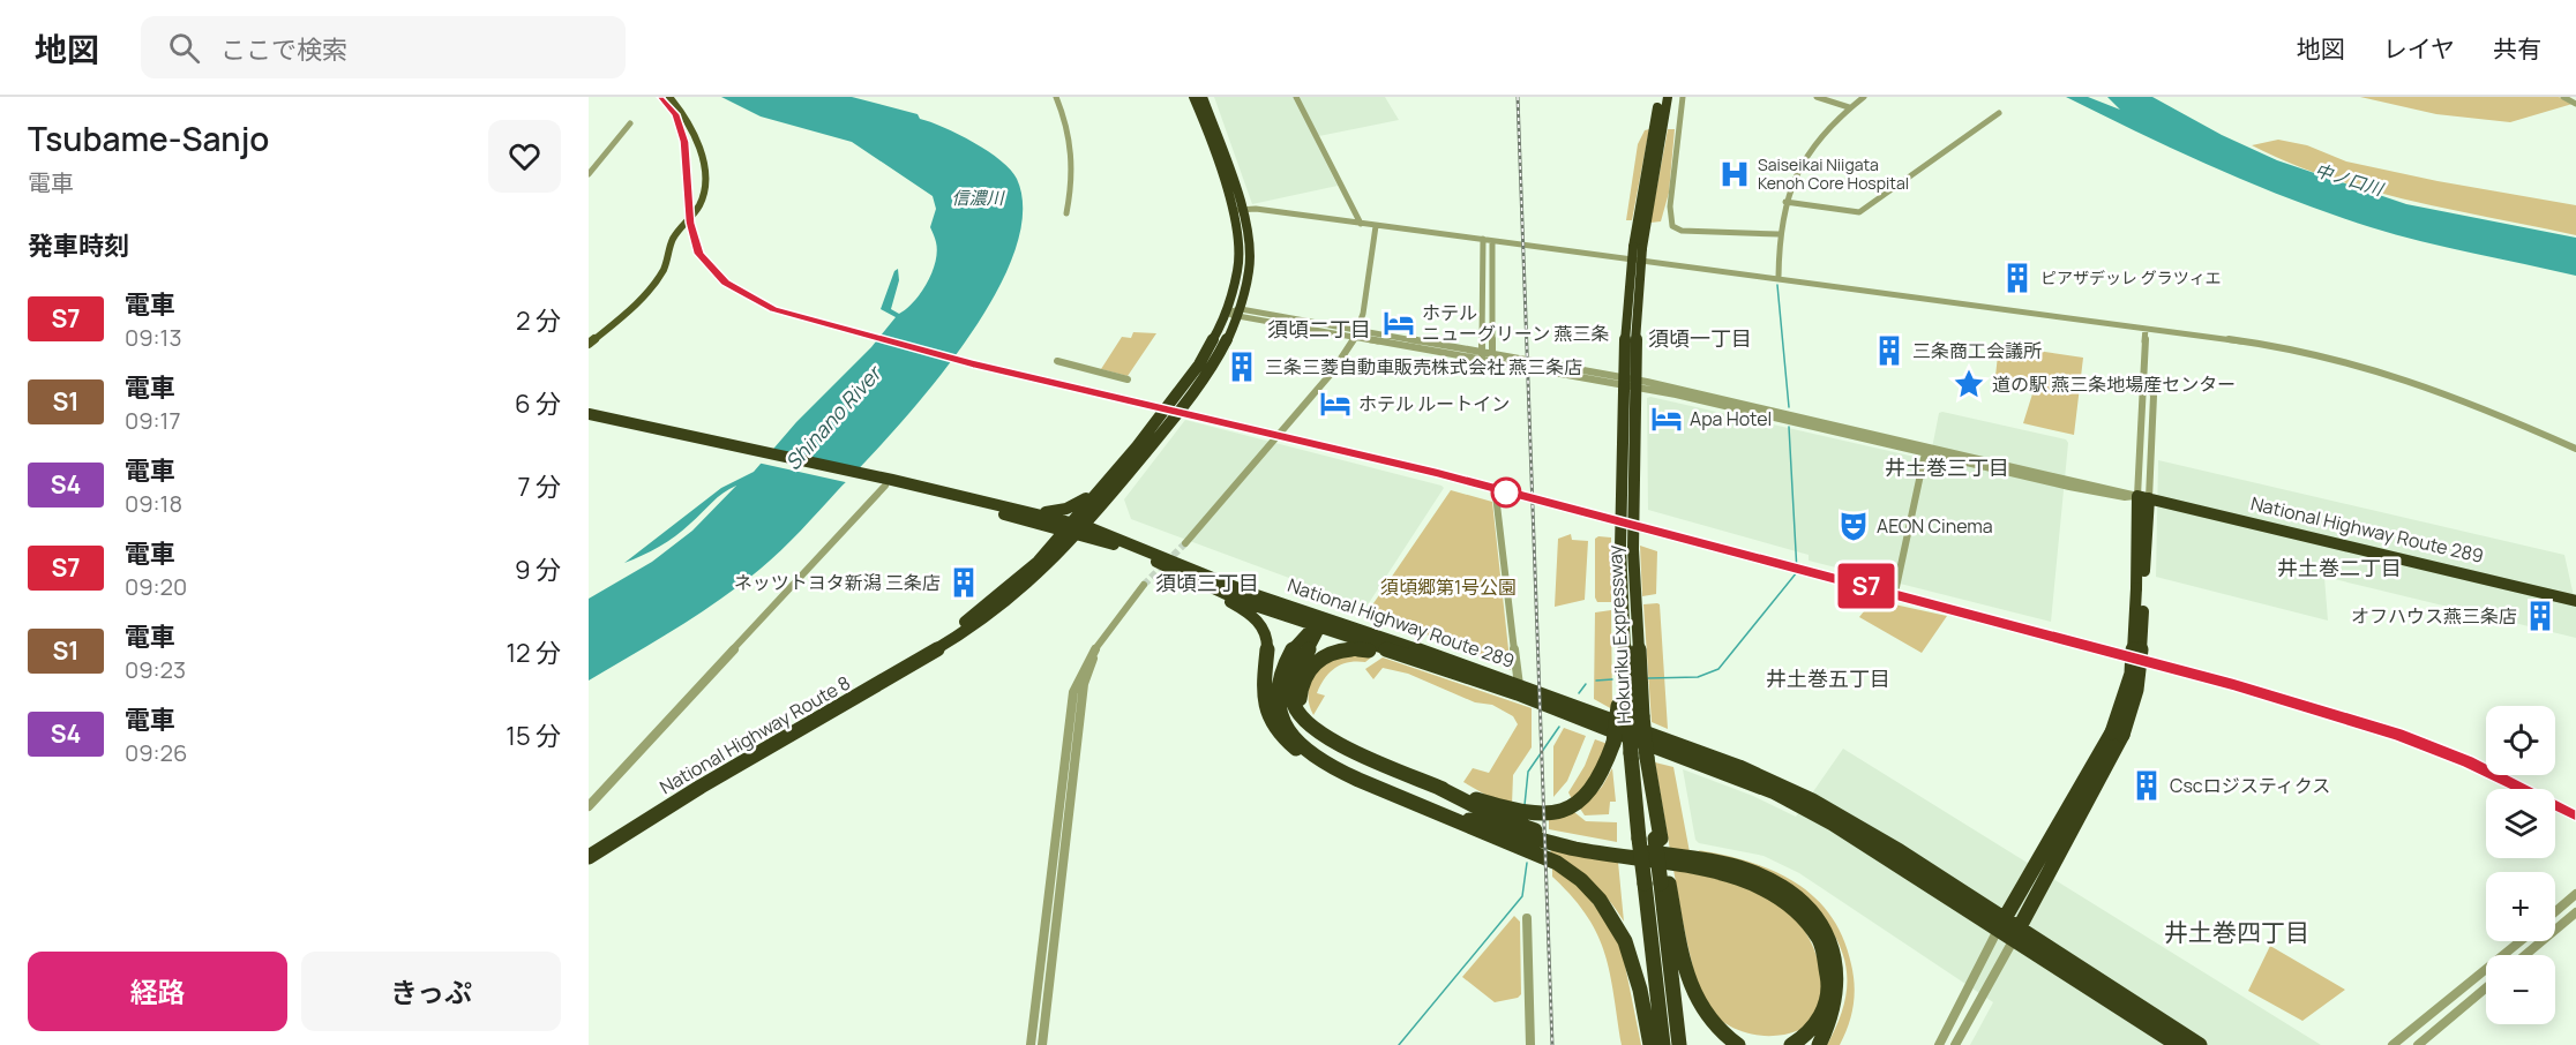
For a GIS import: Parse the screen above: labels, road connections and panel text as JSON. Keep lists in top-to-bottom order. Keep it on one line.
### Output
{"streets":{"highway":["National Highway Route 289","Hokuriku Expressway","National Highway Route 8"]},"crossings":[["National Highway Route 289","National Highway Route 8"]],"districts":["須頃二丁目","須頃一丁目","井土巻三丁目","井土巻二丁目","須頃三丁目","井土巻五丁目","井土巻四丁目"],"water":["中ノ口川","信濃川","Shinano River"],"parks":["須頃郷第1号公園"],"places":{"hospital":["Saiseikai Niigata Kenoh Core Hospital"],"building":["ピアザデッレ グラツィエ","三条商工会議所","三条三菱自動車販売株式会社 燕三条店","ネッツトヨタ新潟 三条店","オフハウス燕三条店","Cscロジスティクス"],"hotel":["ホテル ニューグリーン 燕三条","ホテル ルートイン","Apa Hotel"],"place":["道の駅 燕三条地場産センター"],"theatre":["AEON Cinema"]},"page":{"header":"地図","search":"ここで検索","nav":["地図","レイヤ","共有"],"heading":[["Tsubame-Sanjo","電車"],"発車時刻"],"on_map":"S7","list":[{"mark":"S7","name":"電車","note":"09:13","value":"2 分"},{"mark":"S1","name":"電車","note":"09:17","value":"6 分"},{"mark":"S4","name":"電車","note":"09:18","value":"7 分"},{"mark":"S7","name":"電車","note":"09:20","value":"9 分"},{"mark":"S1","name":"電車","note":"09:23","value":"12 分"},{"mark":"S4","name":"電車","note":"09:26","value":"15 分"}],"map_buttons":["+","−"],"buttons":["経路","きっぷ"]}}
